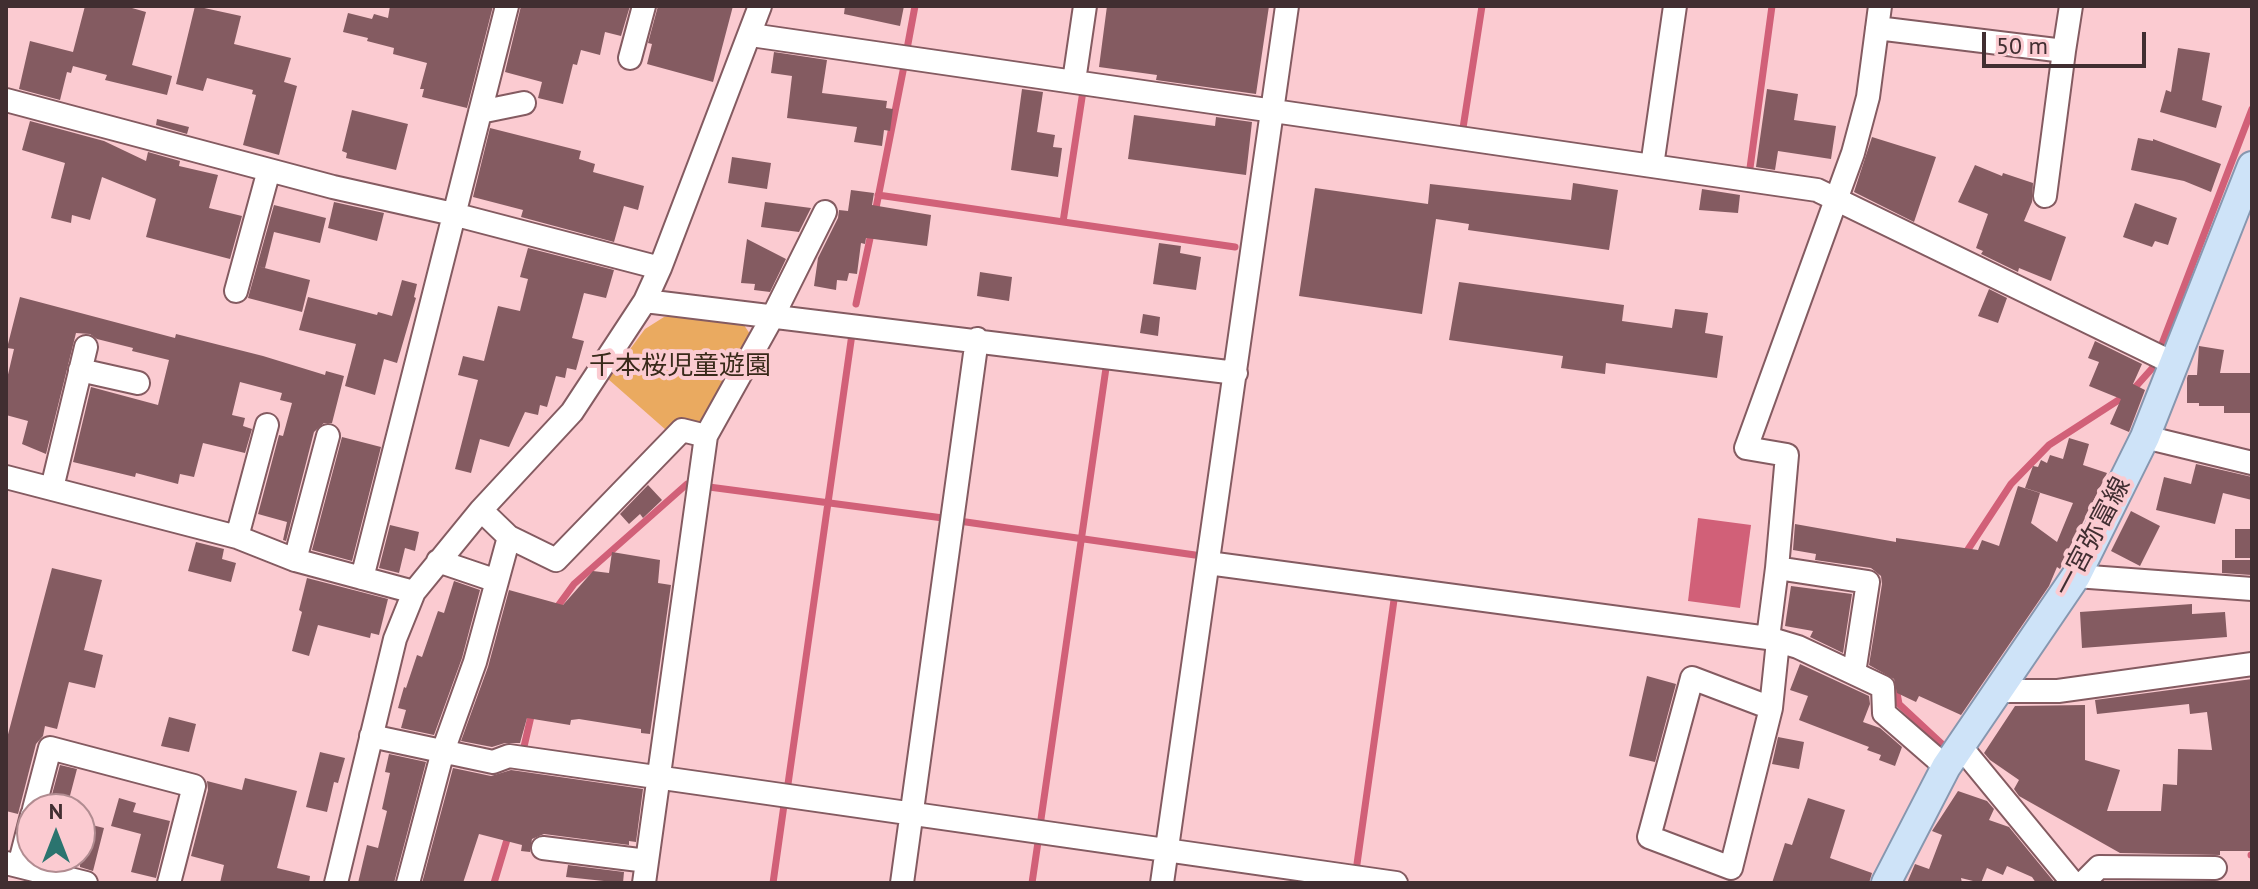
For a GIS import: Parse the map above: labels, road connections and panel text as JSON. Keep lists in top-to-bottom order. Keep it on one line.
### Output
{"streets":{"main road":["一宮弥富線"]},"parks":["千本桜児童遊園"],"scale_bar":"50 m","north":"top"}
